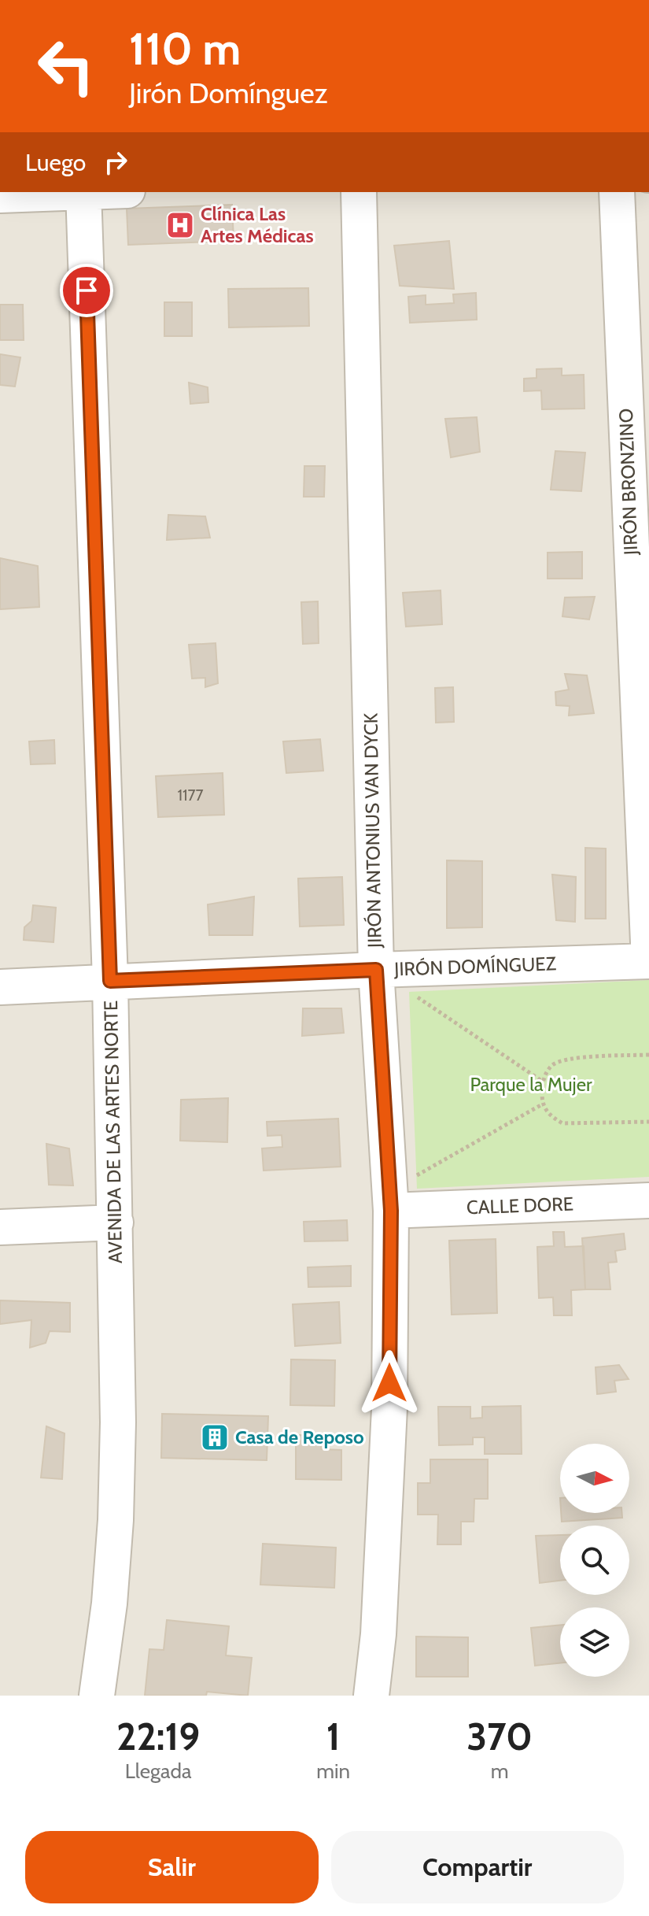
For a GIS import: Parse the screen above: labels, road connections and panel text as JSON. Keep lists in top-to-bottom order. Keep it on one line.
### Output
{"streets":{"street":["JIRÓN BRONZINO","JIRÓN ANTONIUS VAN DYCK","JIRÓN DOMÍNGUEZ","AVENIDA DE LAS ARTES NORTE","CALLE DORE"]},"crossings":[["JIRÓN BRONZINO","JIRÓN DOMÍNGUEZ"],["JIRÓN ANTONIUS VAN DYCK","JIRÓN DOMÍNGUEZ"],["JIRÓN ANTONIUS VAN DYCK","CALLE DORE"],["JIRÓN DOMÍNGUEZ","AVENIDA DE LAS ARTES NORTE"]],"parks":["Parque la Mujer"],"places":{"hospital":["Clínica Las Artes Médicas"],"building":["Casa de Reposo"]},"house_numbers":["1177"],"north":"right","page":{"turn":["110 m","Jirón Domínguez"],"then":"Luego","eta":["22:19","Llegada","1","min","370","m"],"buttons":["Salir","Compartir"]}}
